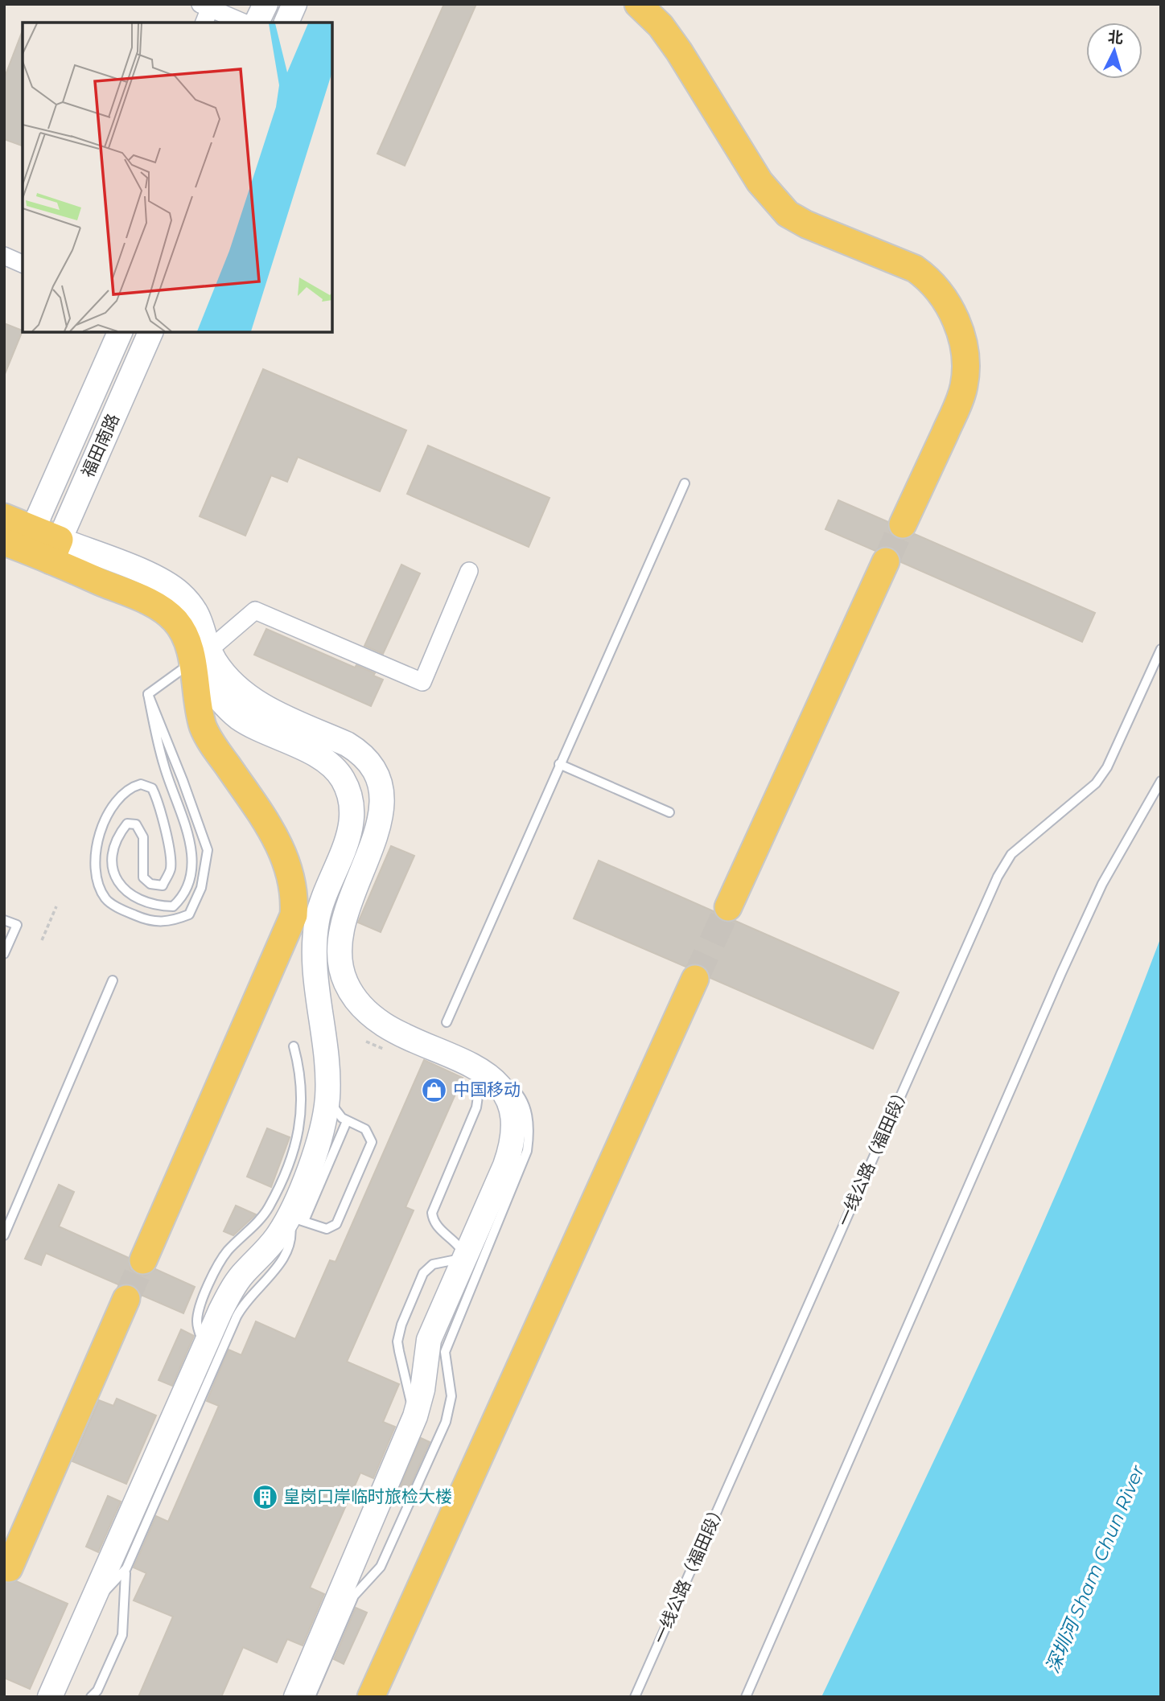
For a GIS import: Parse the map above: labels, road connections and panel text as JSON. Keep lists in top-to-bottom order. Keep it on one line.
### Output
{"streets":{"main road":["福田南路"],"lane":["一线公路（福田段）"]},"water":["深圳河 Sham Chun River"],"places":{"shop":["中国移动"],"building":["皇岗口岸临时旅检大楼"]},"north":"top"}
